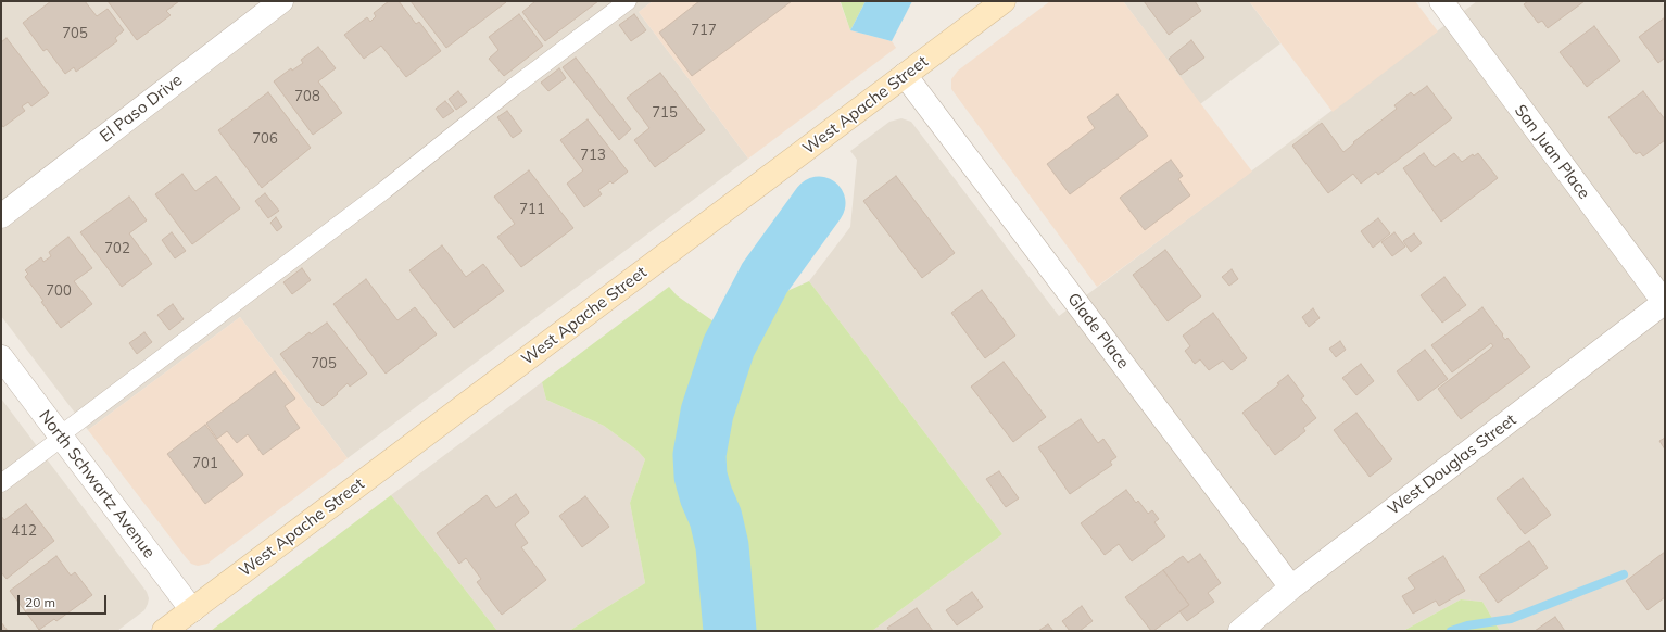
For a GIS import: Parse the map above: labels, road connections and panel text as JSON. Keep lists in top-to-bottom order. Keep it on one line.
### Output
{"streets":{"main road":["West Apache Street"],"street":["El Paso Drive","San Juan Place","Glade Place","West Douglas Street","North Schwartz Avenue"]},"crossings":[["West Apache Street","Glade Place"],["West Apache Street","North Schwartz Avenue"],["San Juan Place","West Douglas Street"],["Glade Place","West Douglas Street"]],"house_numbers":["717","705","708","715","706","713","711","702","700","705","701","412"],"scale_bar":"20 m"}
